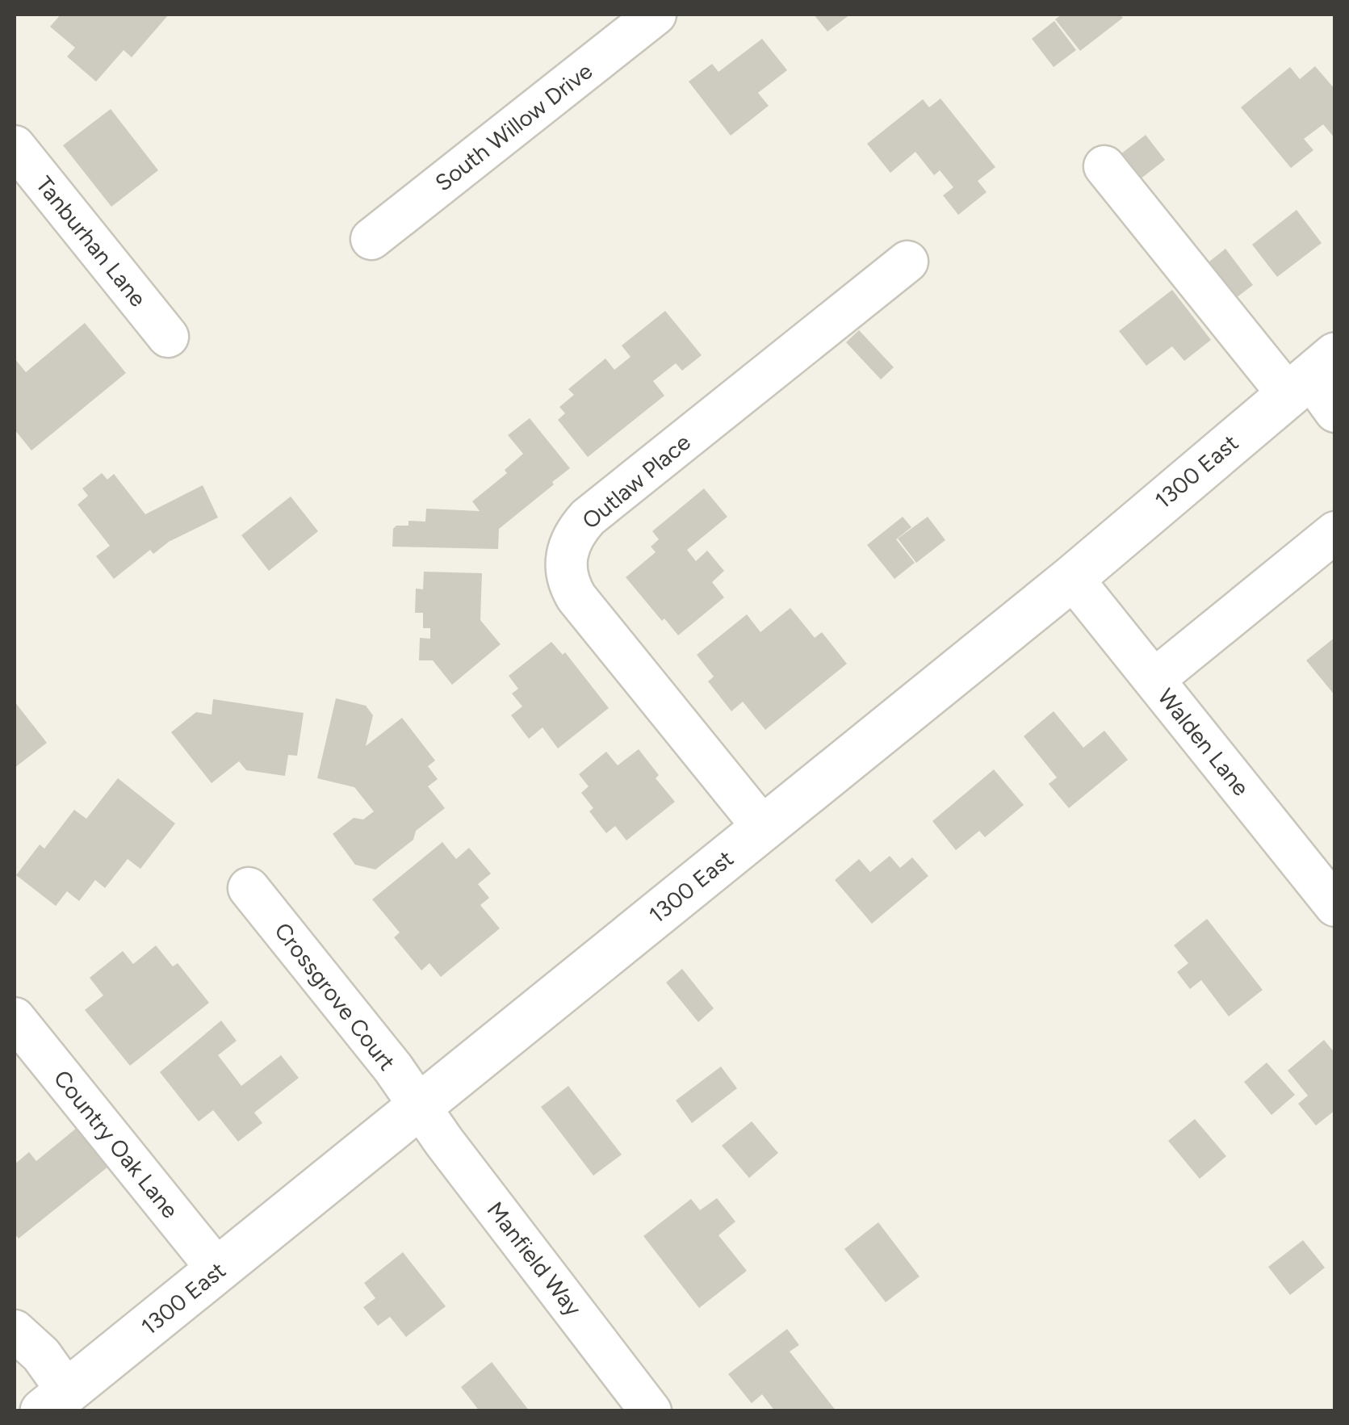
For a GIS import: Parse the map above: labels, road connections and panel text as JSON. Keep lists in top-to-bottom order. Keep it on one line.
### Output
{"streets":{"main road":["1300 East"],"street":["South Willow Drive","Tanburhan Lane","Outlaw Place","Walden Lane","Crossgrove Court","Country Oak Lane","Manfield Way"]},"crossings":[["1300 East","Outlaw Place"],["1300 East","Walden Lane"],["1300 East","Crossgrove Court"],["1300 East","Country Oak Lane"],["1300 East","Manfield Way"],["Crossgrove Court","Manfield Way"]]}
